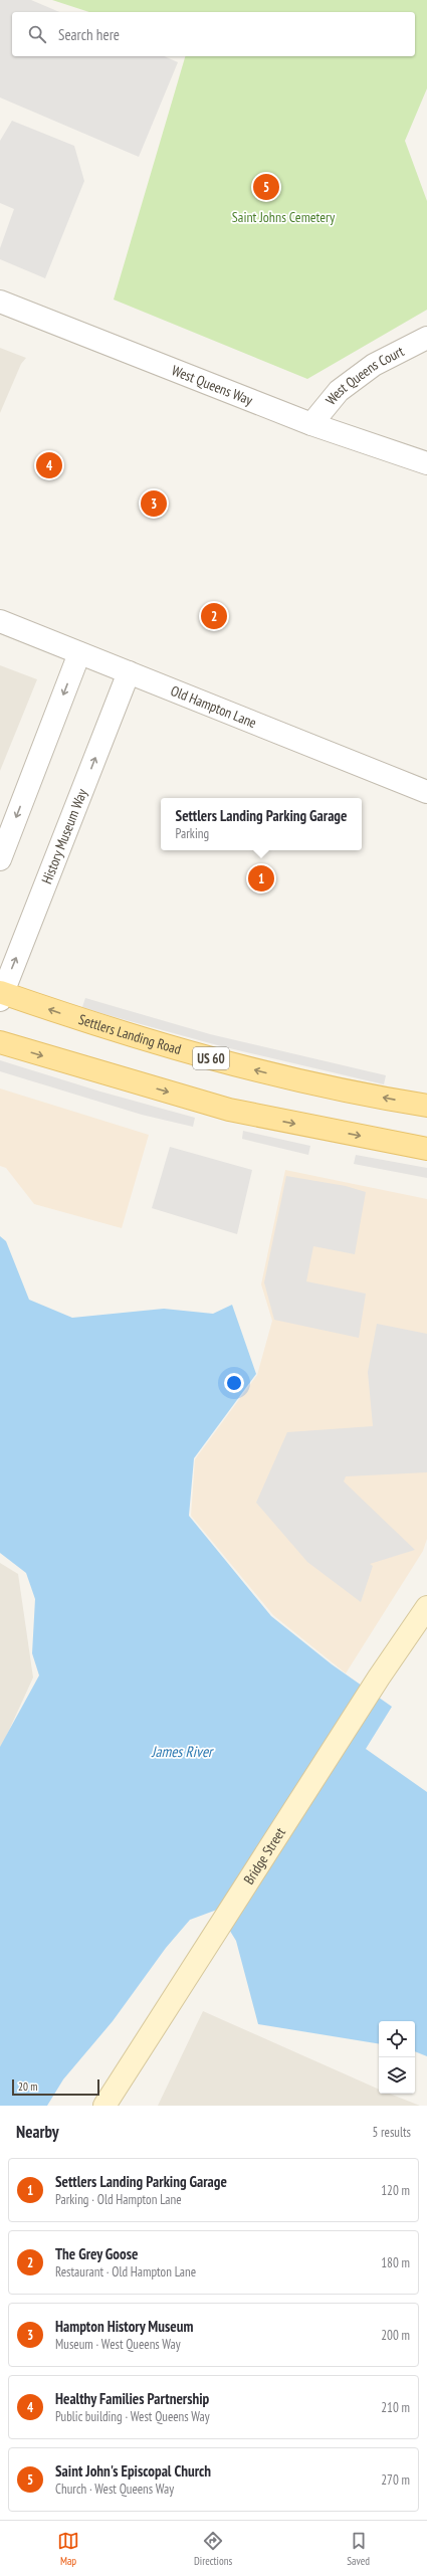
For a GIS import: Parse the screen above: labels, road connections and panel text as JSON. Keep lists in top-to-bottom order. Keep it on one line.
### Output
{"streets":{"main road":["Settlers Landing Road","US 60"],"street":["West Queens Court","West Queens Way","Old Hampton Lane","History Museum Way","Bridge Street"]},"crossings":[["West Queens Court","West Queens Way"],["Old Hampton Lane","History Museum Way"],["History Museum Way","Settlers Landing Road"]],"water":["James River"],"parks":["Saint Johns Cemetery"],"scale_bar":"20 m","page":{"search":"Search here","pins":["5","4","3","2","1"],"popup":["Settlers Landing Parking Garage","Parking"],"scale":"20 m","heading":["Nearby","5 results"],"list":[{"mark":"1","name":"Settlers Landing Parking Garage","note":"Parking · Old Hampton Lane","value":"120 m"},{"mark":"2","name":"The Grey Goose","note":"Restaurant · Old Hampton Lane","value":"180 m"},{"mark":"3","name":"Hampton History Museum","note":"Museum · West Queens Way","value":"200 m"},{"mark":"4","name":"Healthy Families Partnership","note":"Public building · West Queens Way","value":"210 m"},{"mark":"5","name":"Saint John's Episcopal Church","note":"Church · West Queens Way","value":"270 m"}],"nav":["Map","Directions","Saved"]}}
